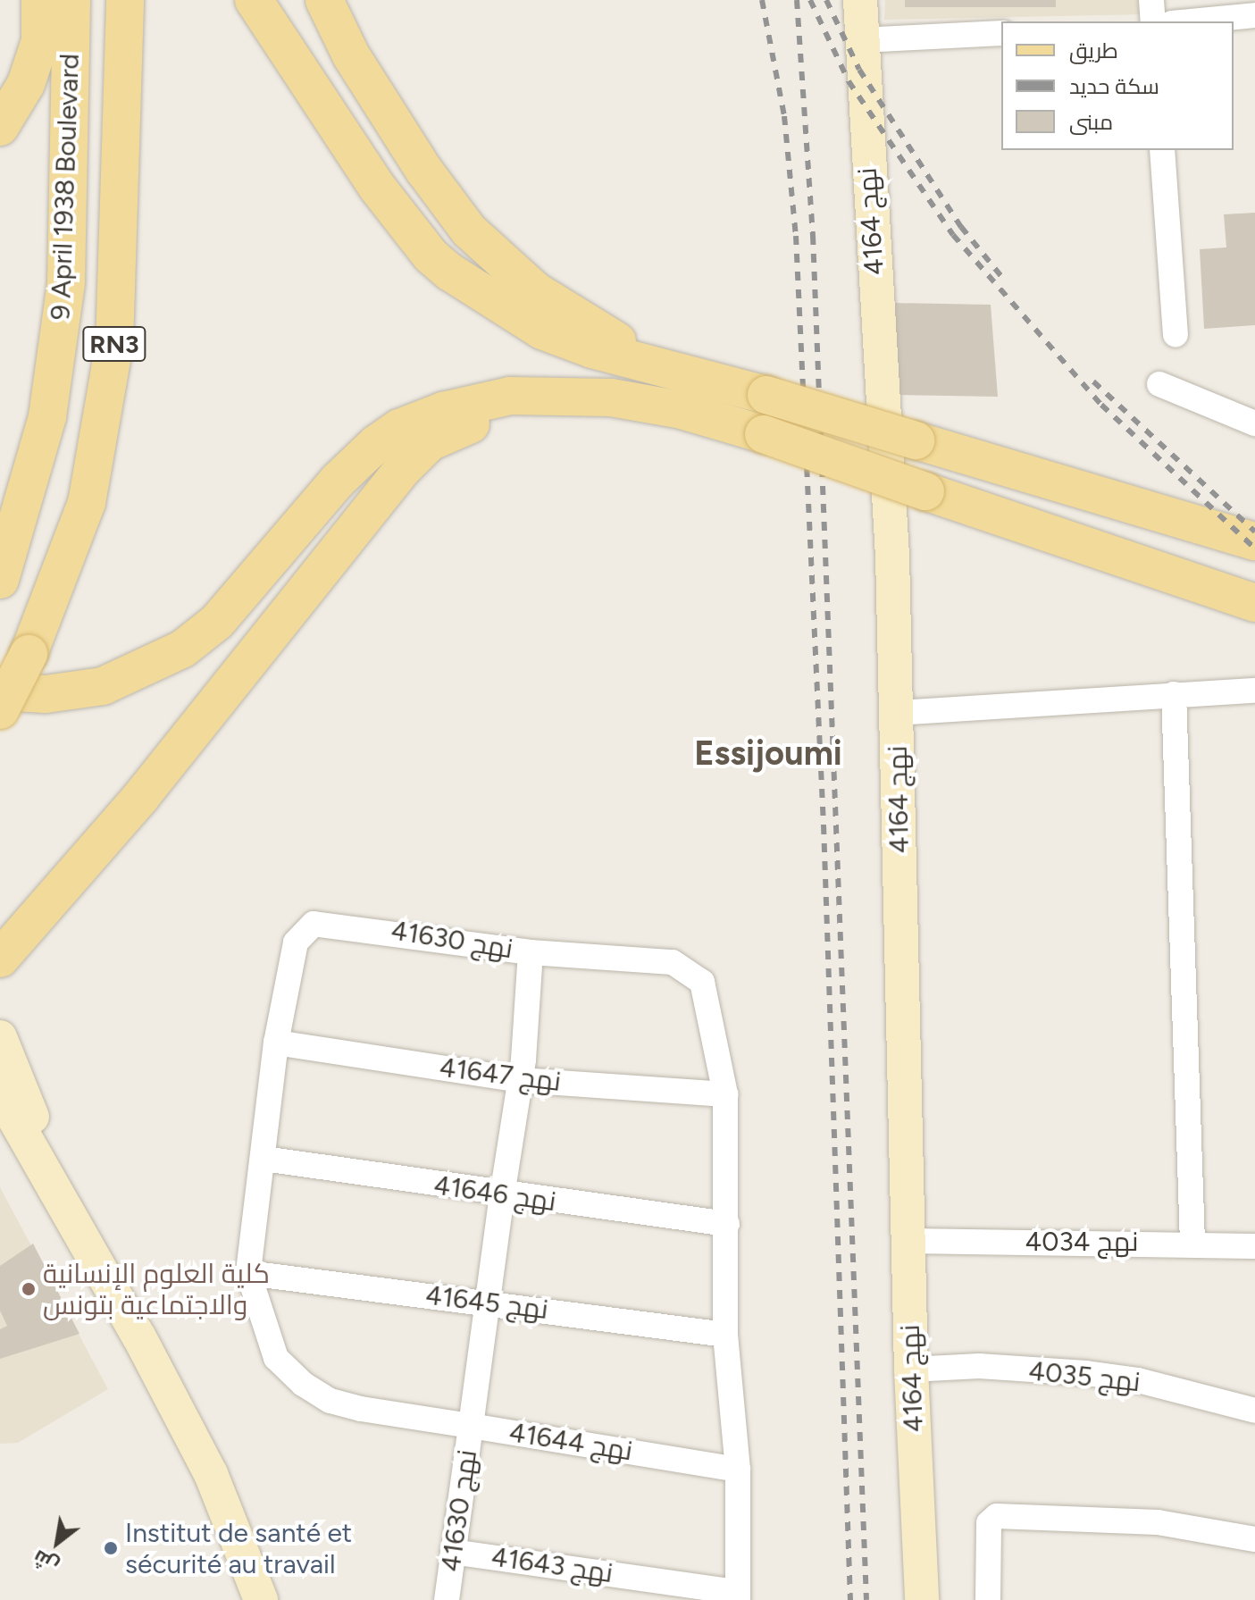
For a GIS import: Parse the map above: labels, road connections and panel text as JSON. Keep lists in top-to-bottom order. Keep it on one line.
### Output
{"streets":{"main road":["9 April 1938 Boulevard","RN3"],"street":["نهج 4164","نهج 41630","نهج 41647","نهج 41646","نهج 4034","نهج 41645","نهج 4035","نهج 41644","نهج 41643"]},"crossings":[["نهج 4164","نهج 4034"],["نهج 4164","نهج 4035"],["نهج 41630","نهج 41647"],["نهج 41630","نهج 41646"],["نهج 41630","نهج 41645"],["نهج 41630","نهج 41644"],["نهج 41630","نهج 41643"]],"districts":["Essijoumi"],"places":["كلية العلوم الإنسانية والاجتماعية بتونس","Institut de santé et sécurité au travail"],"legend":["طريق","سكة حديد","مبنى"],"north":"bottom left"}
